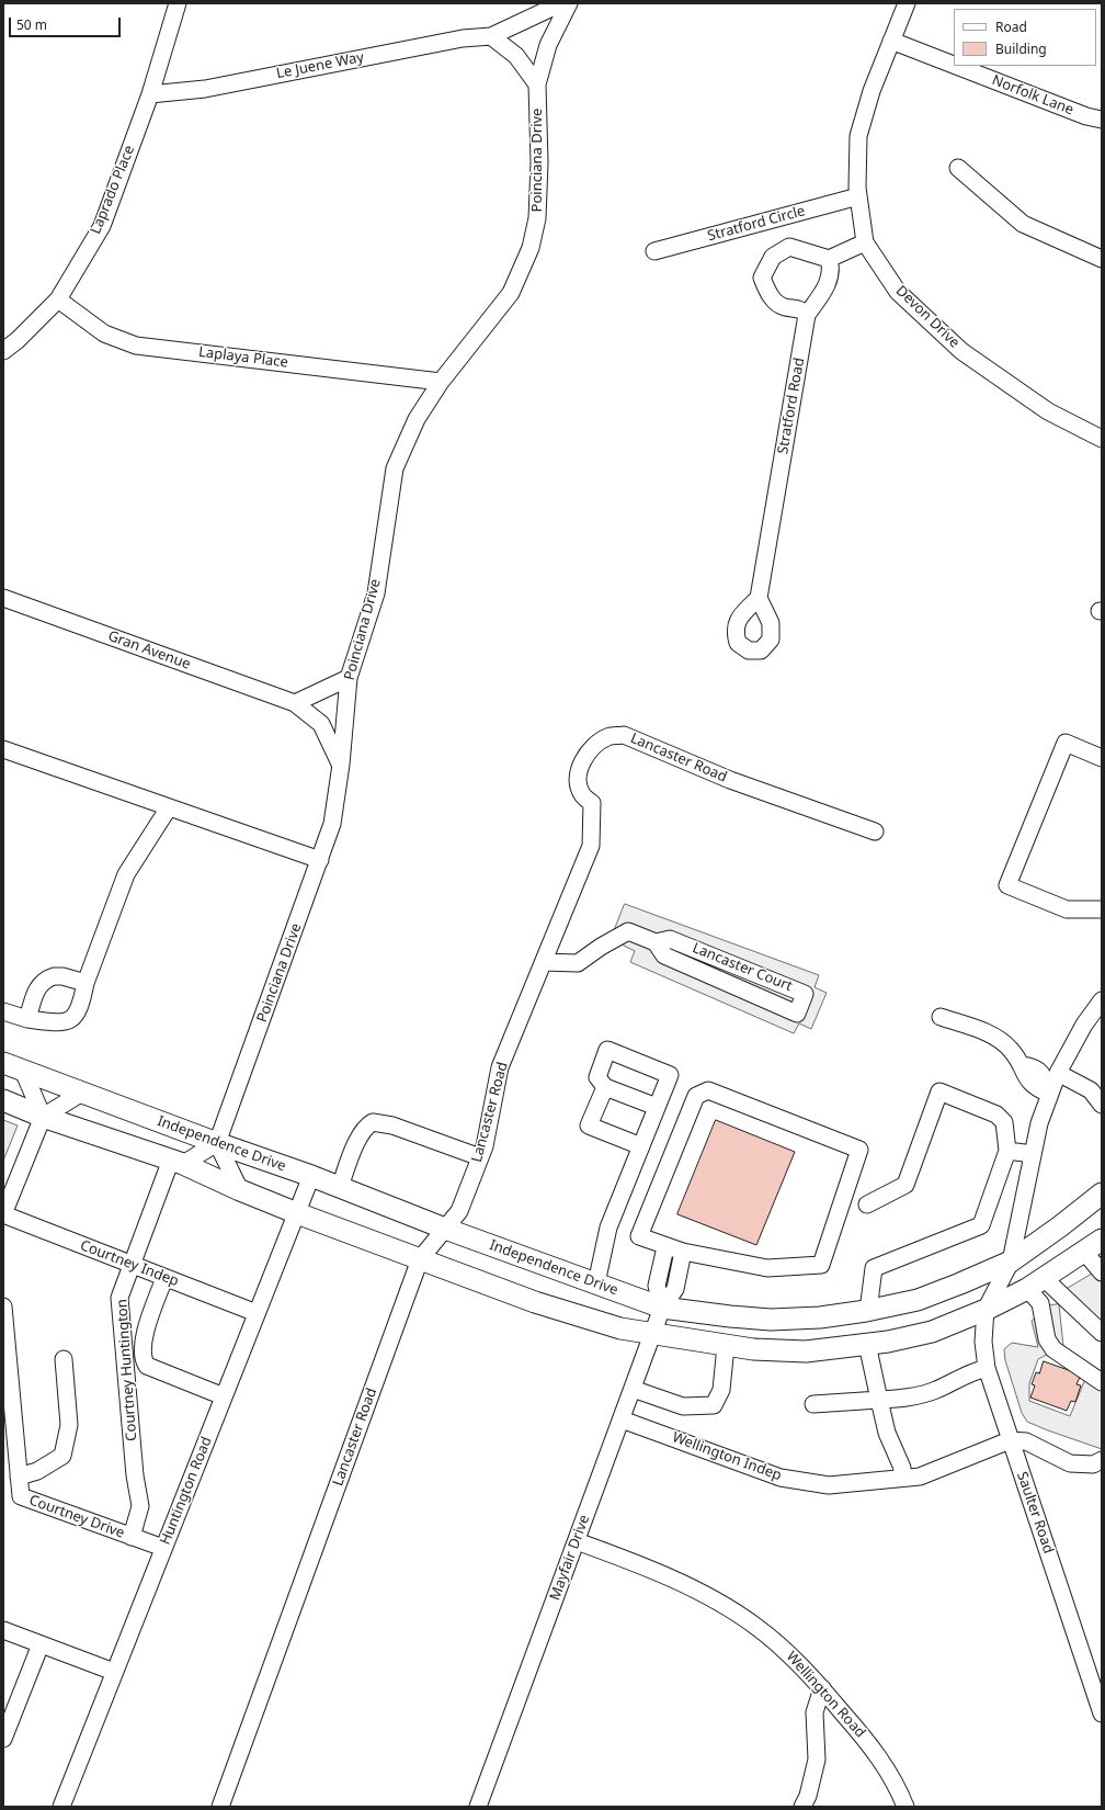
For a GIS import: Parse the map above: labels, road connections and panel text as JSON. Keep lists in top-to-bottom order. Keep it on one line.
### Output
{"streets":{"main road":["Independence Drive"],"street":["Le Juene Way","Norfolk Lane","Poinciana Drive","Laprado Place","Stratford Circle","Devon Drive","Laplaya Place","Stratford Road","Gran Avenue","Lancaster Road","Lancaster Court","Courtney Indep","Courtney Huntington","Wellington Indep","Huntington Road","Saulter Road","Courtney Drive","Mayfair Drive","Wellington Road"]},"crossings":[["Le Juene Way","Laprado Place"],["Norfolk Lane","Devon Drive"],["Poinciana Drive","Laplaya Place"],["Poinciana Drive","Gran Avenue"],["Poinciana Drive","Independence Drive"],["Laprado Place","Laplaya Place"],["Stratford Circle","Devon Drive"],["Lancaster Road","Lancaster Court"],["Lancaster Road","Independence Drive"],["Independence Drive","Huntington Road"],["Independence Drive","Mayfair Drive"],["Courtney Indep","Courtney Huntington"],["Courtney Indep","Huntington Road"],["Courtney Huntington","Courtney Drive"],["Wellington Indep","Saulter Road"],["Wellington Indep","Mayfair Drive"],["Huntington Road","Courtney Drive"],["Mayfair Drive","Wellington Road"]],"legend":["Road","Building"],"scale_bar":"50 m"}
